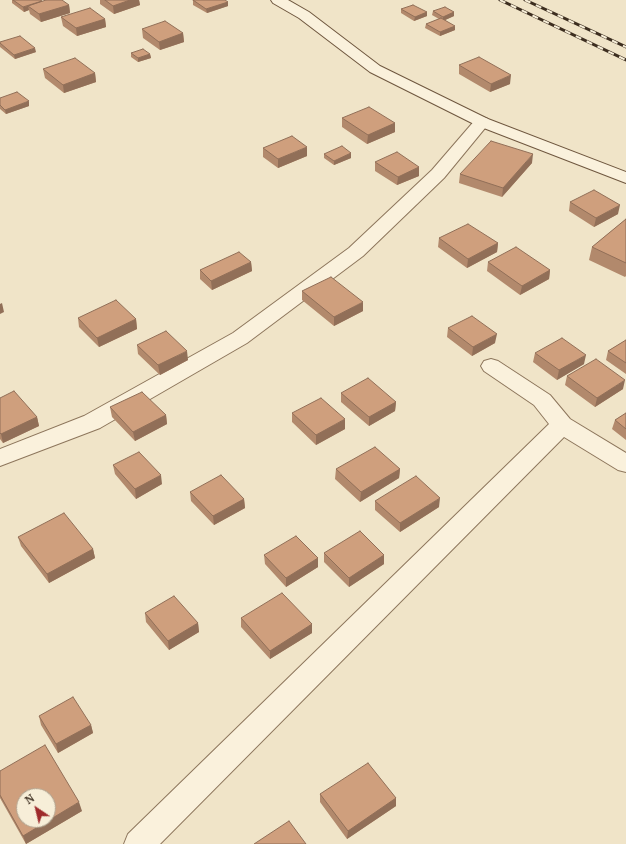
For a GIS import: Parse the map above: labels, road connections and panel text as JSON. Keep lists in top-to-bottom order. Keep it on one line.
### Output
{"north":"top left"}
